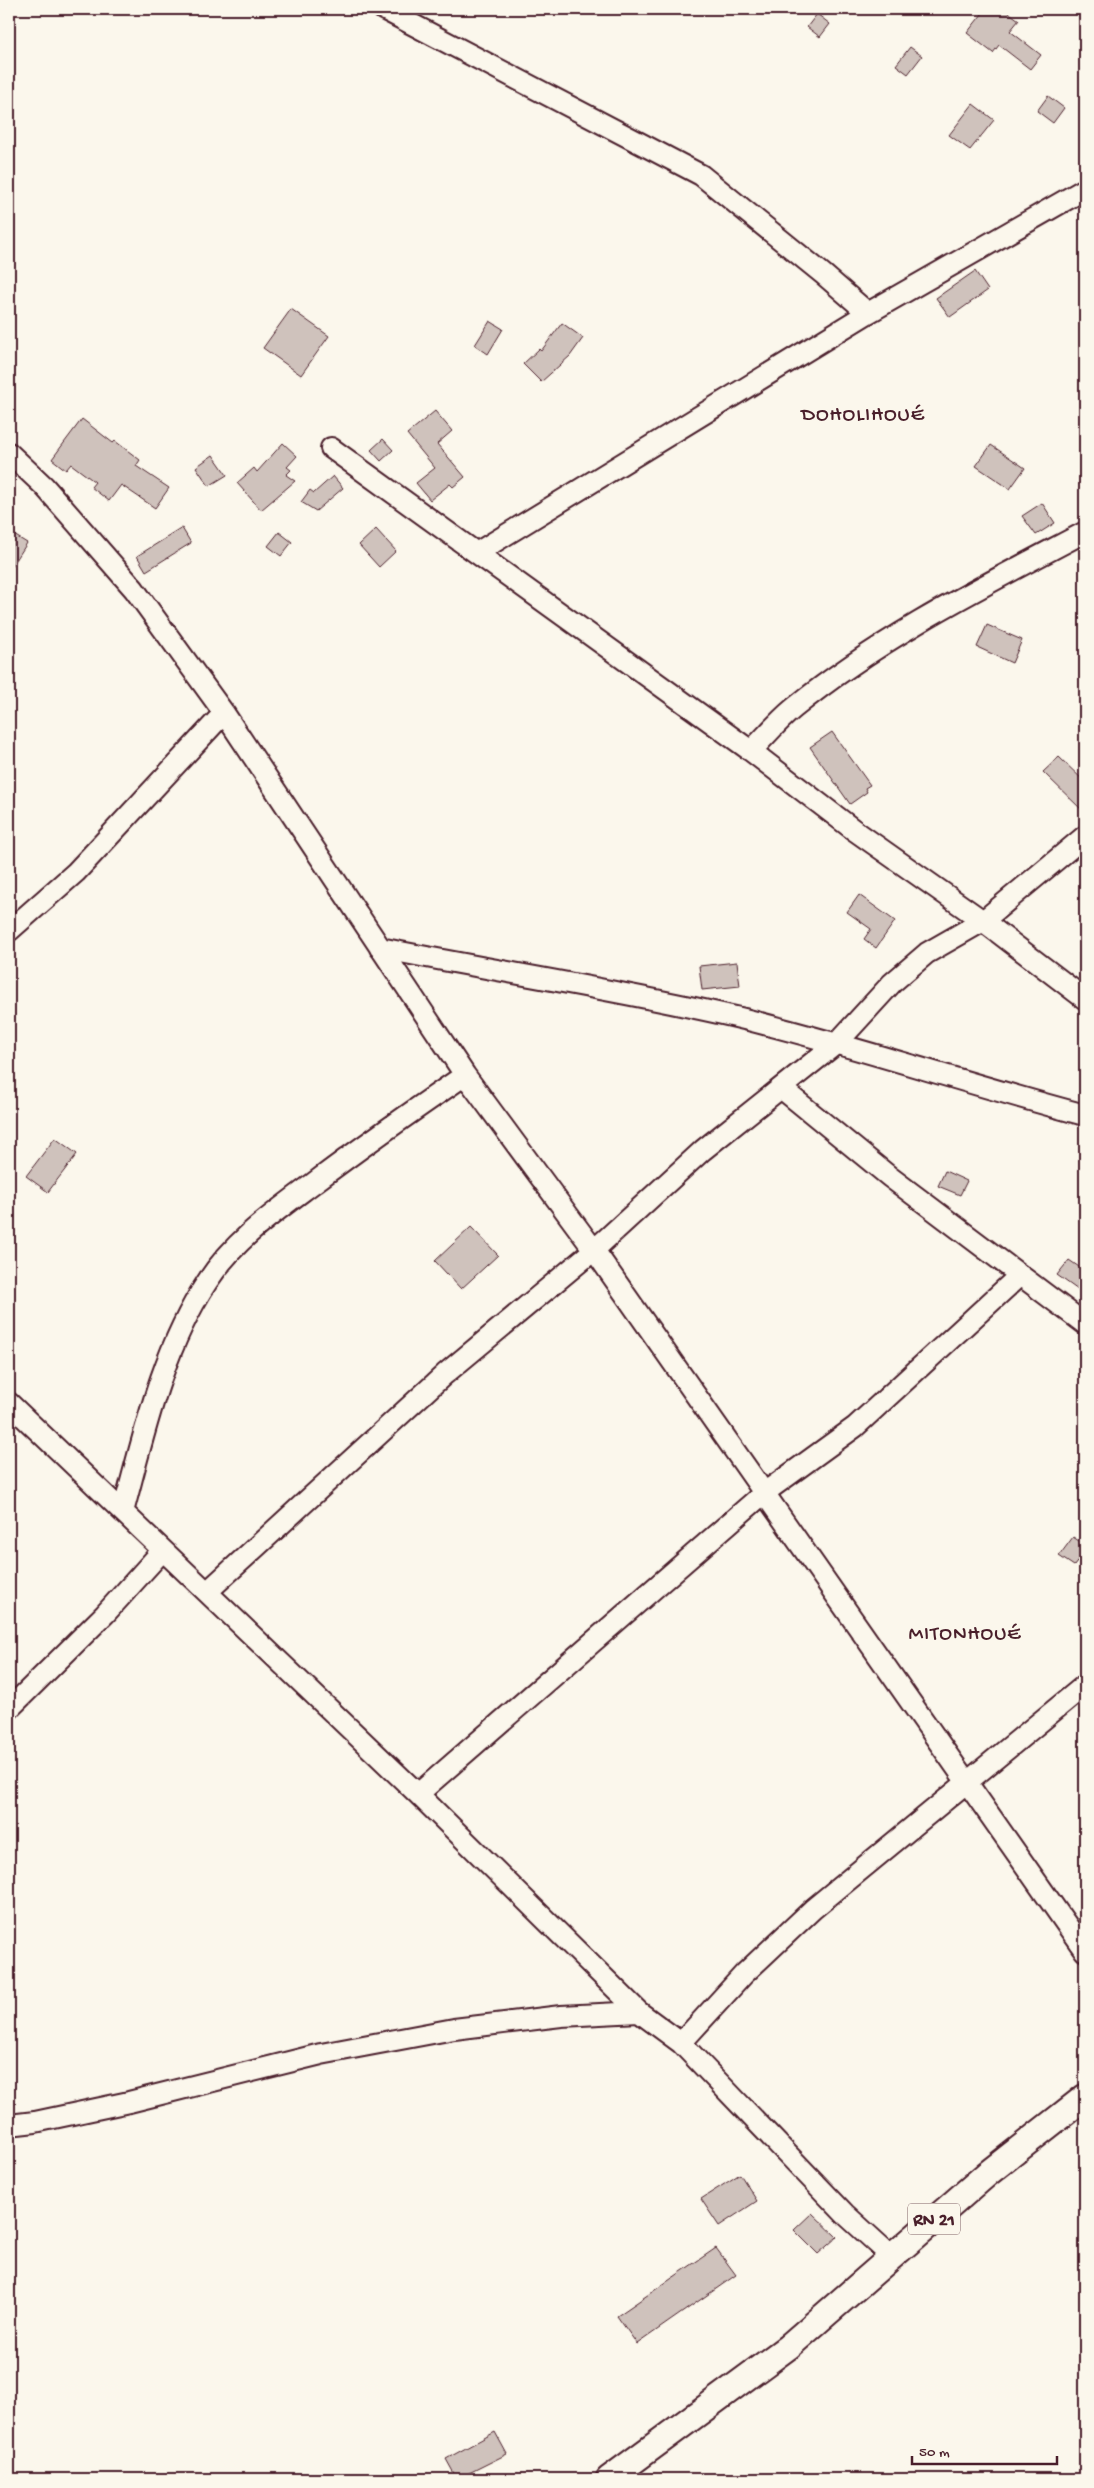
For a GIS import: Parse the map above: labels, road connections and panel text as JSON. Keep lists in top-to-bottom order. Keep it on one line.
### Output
{"streets":{"main road":["RN 21"]},"districts":["DOHOLIHOUÉ","MITONHOUÉ"],"scale_bar":"50 m"}
